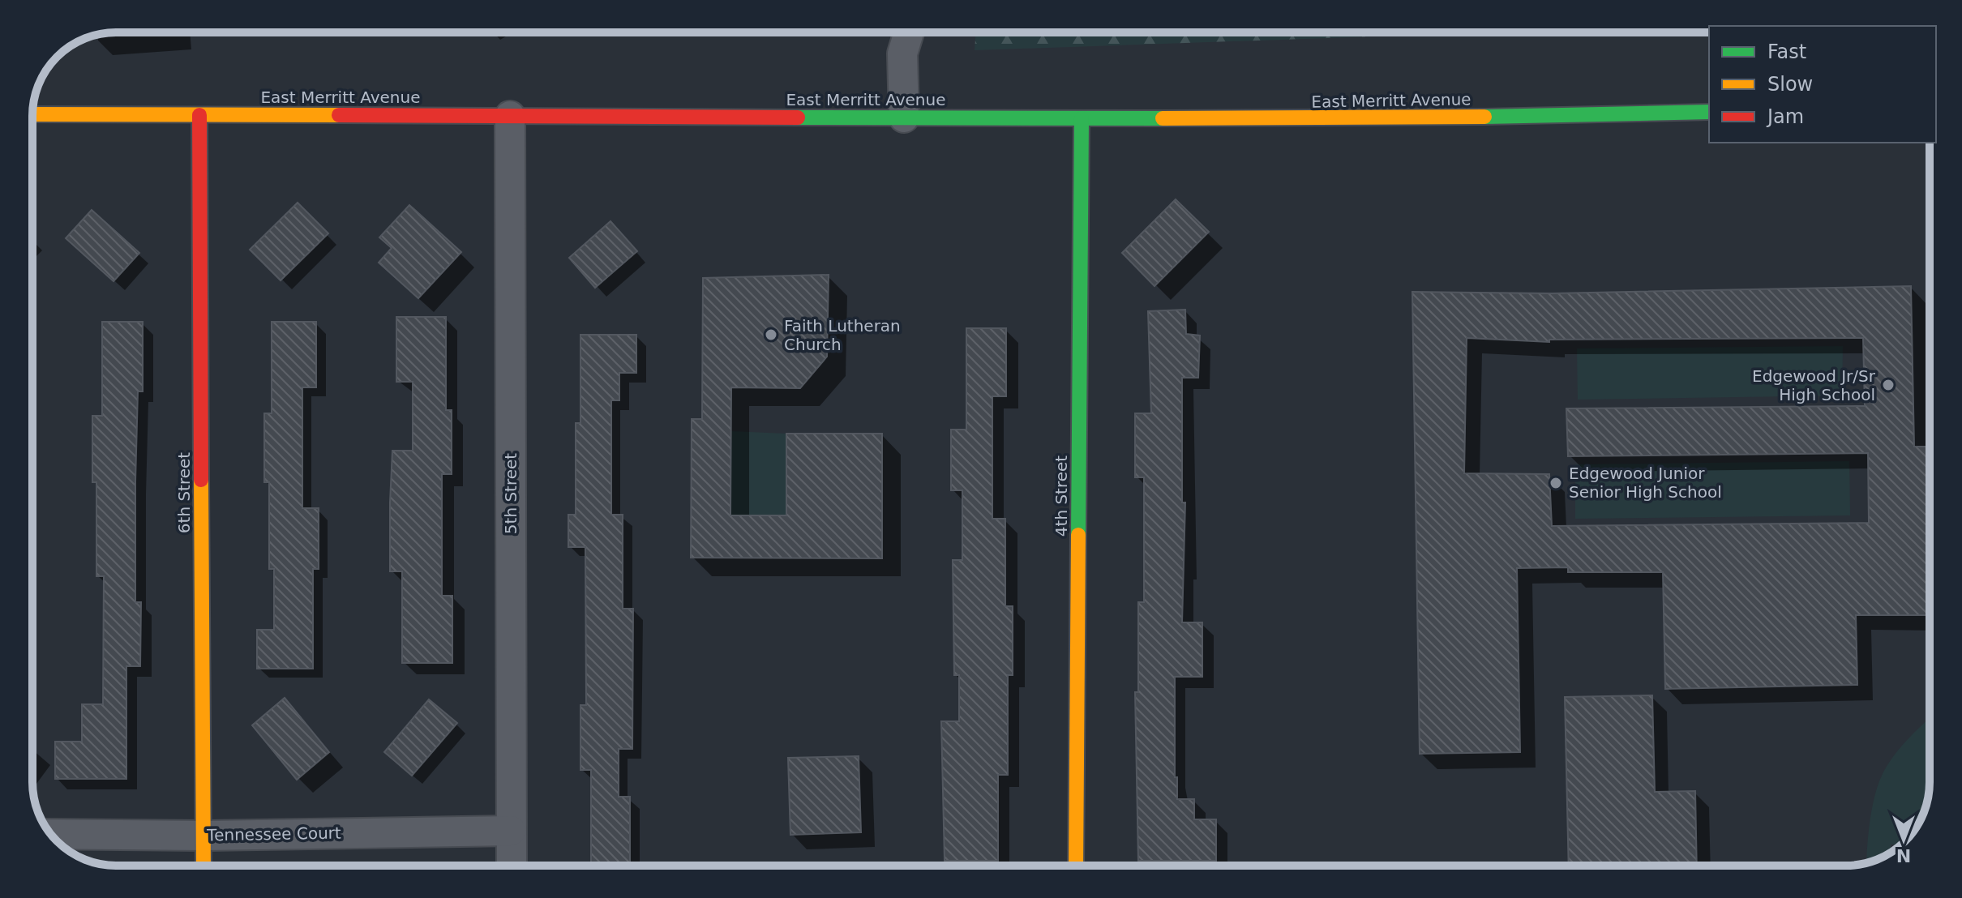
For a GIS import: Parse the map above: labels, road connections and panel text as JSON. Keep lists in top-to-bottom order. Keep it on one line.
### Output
{"streets":{"street":["East Merritt Avenue","6th Street","5th Street","4th Street","Tennessee Court"]},"crossings":[["East Merritt Avenue","6th Street"],["East Merritt Avenue","5th Street"],["East Merritt Avenue","4th Street"],["6th Street","Tennessee Court"],["5th Street","Tennessee Court"]],"places":["Faith Lutheran Church","Edgewood Jr/Sr High School","Edgewood Junior Senior High School"],"legend":["Fast","Slow","Jam"],"north":"bottom"}
